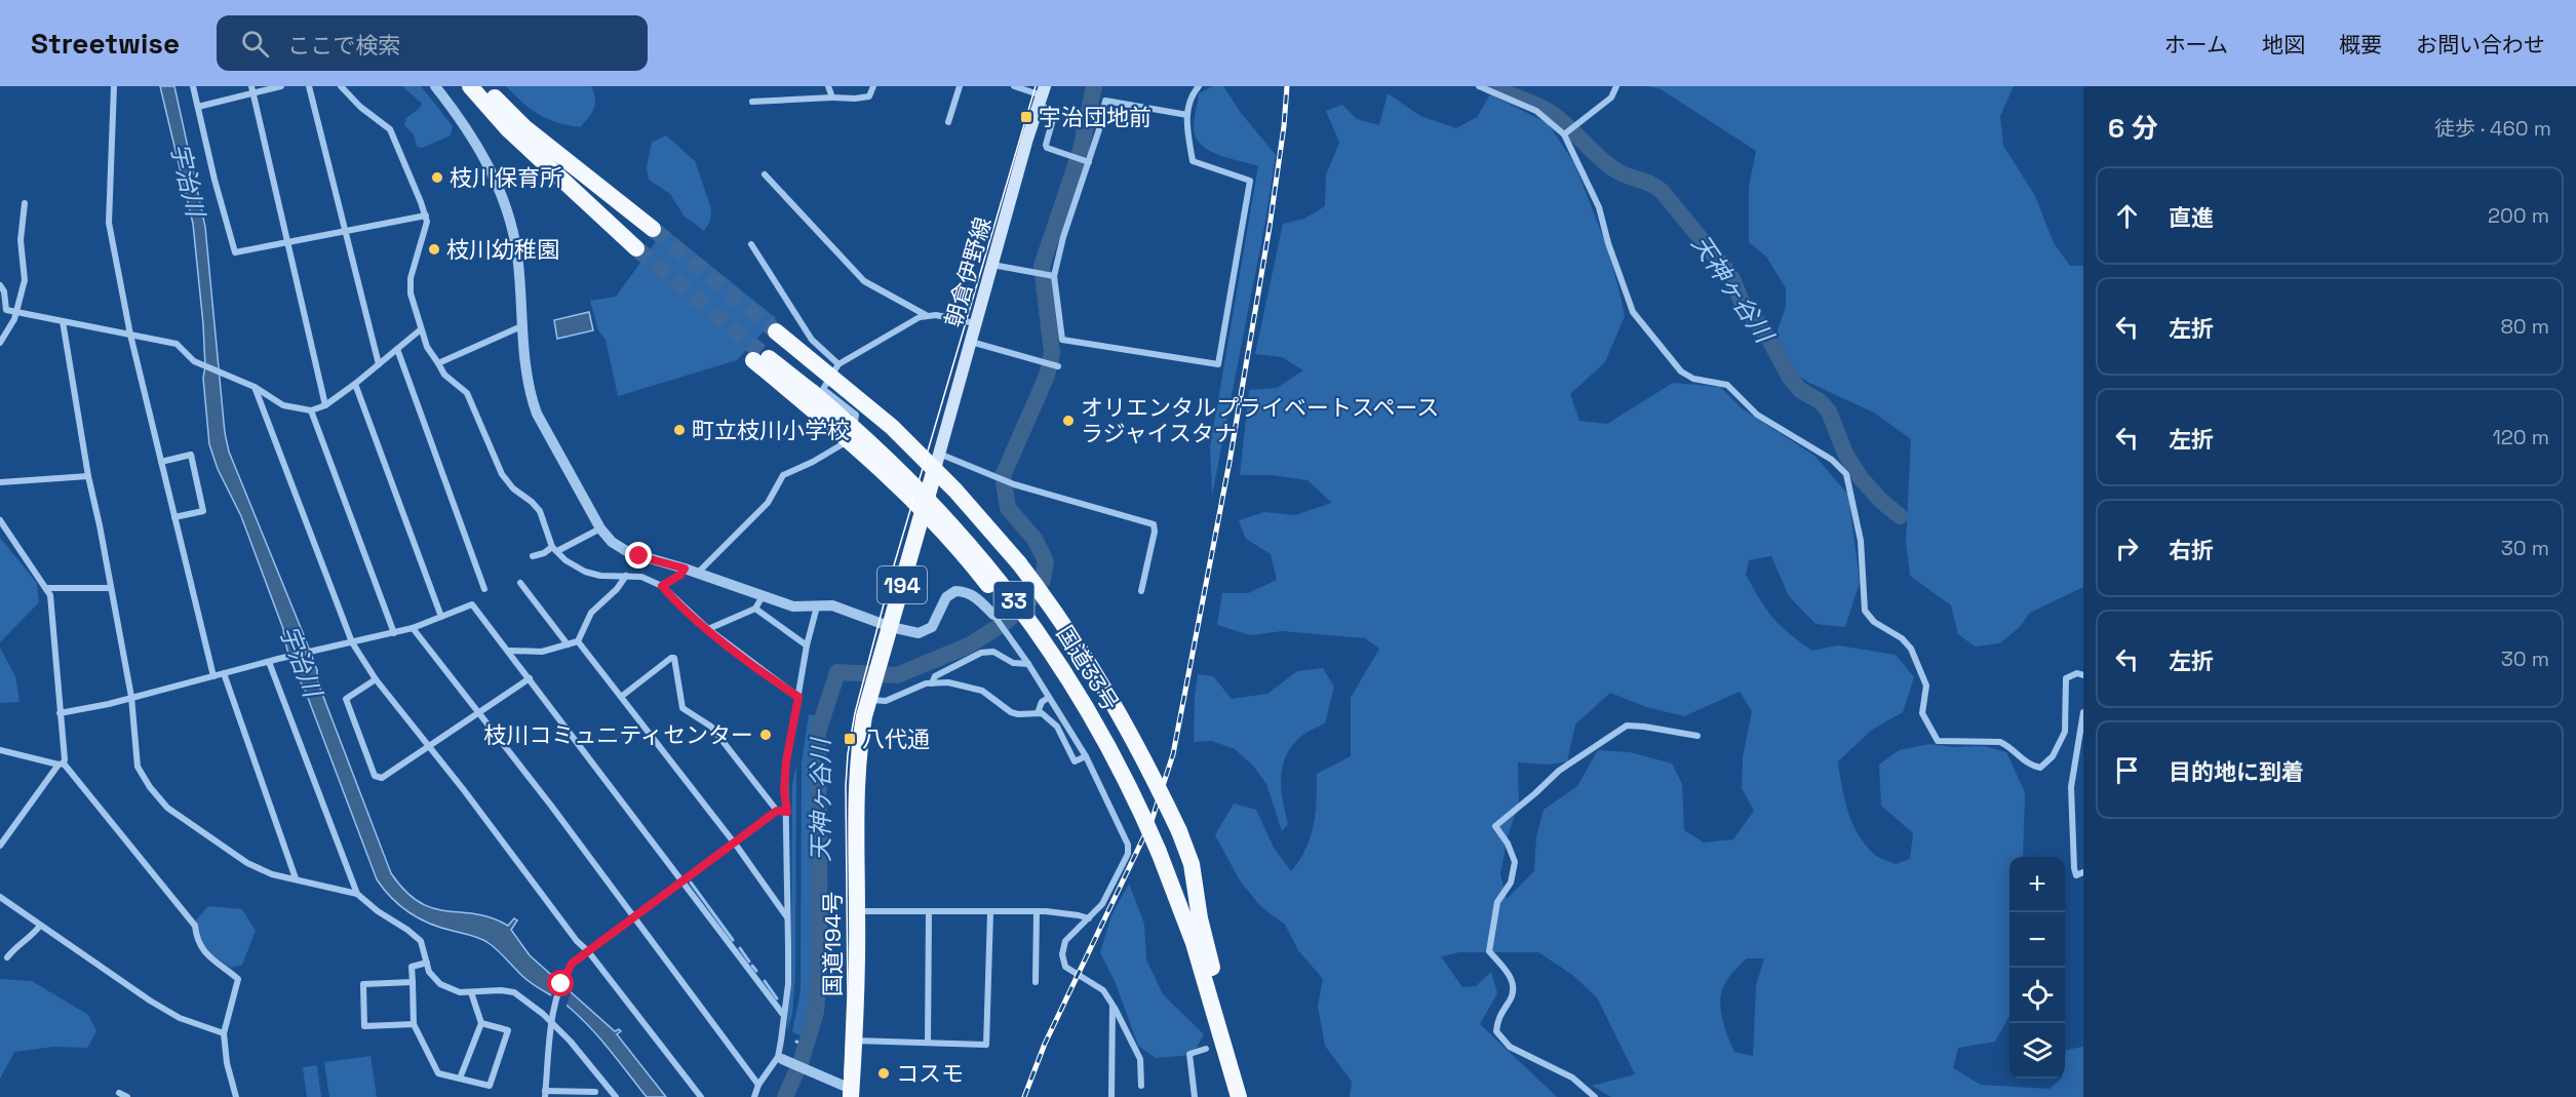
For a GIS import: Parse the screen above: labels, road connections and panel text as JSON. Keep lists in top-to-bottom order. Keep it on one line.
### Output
{"streets":{"highway":["194","33","国道33号","国道194号"],"main road":["朝倉伊野線"]},"crossings":[["朝倉伊野線","国道194号"],["33","国道33号"],["33","国道194号"]],"water":["宇治川","天神ヶ谷川"],"places":{"transit":["宇治団地前","八代通"],"other":["枝川保育所","枝川幼稚園","オリエンタルプライベートスペース ラジャイスタナ","町立枝川小学校","枝川コミュニティセンター","コスモ"]},"page":{"header":"Streetwise","search":"ここで検索","nav":["ホーム","地図","概要","お問い合わせ"],"heading":["6 分","徒歩 · 460 m"],"list":[["直進","200 m"],["左折","80 m"],["左折","120 m"],["右折","30 m"],["左折","30 m"],"目的地に到着"],"map_buttons":["+","−"]}}
